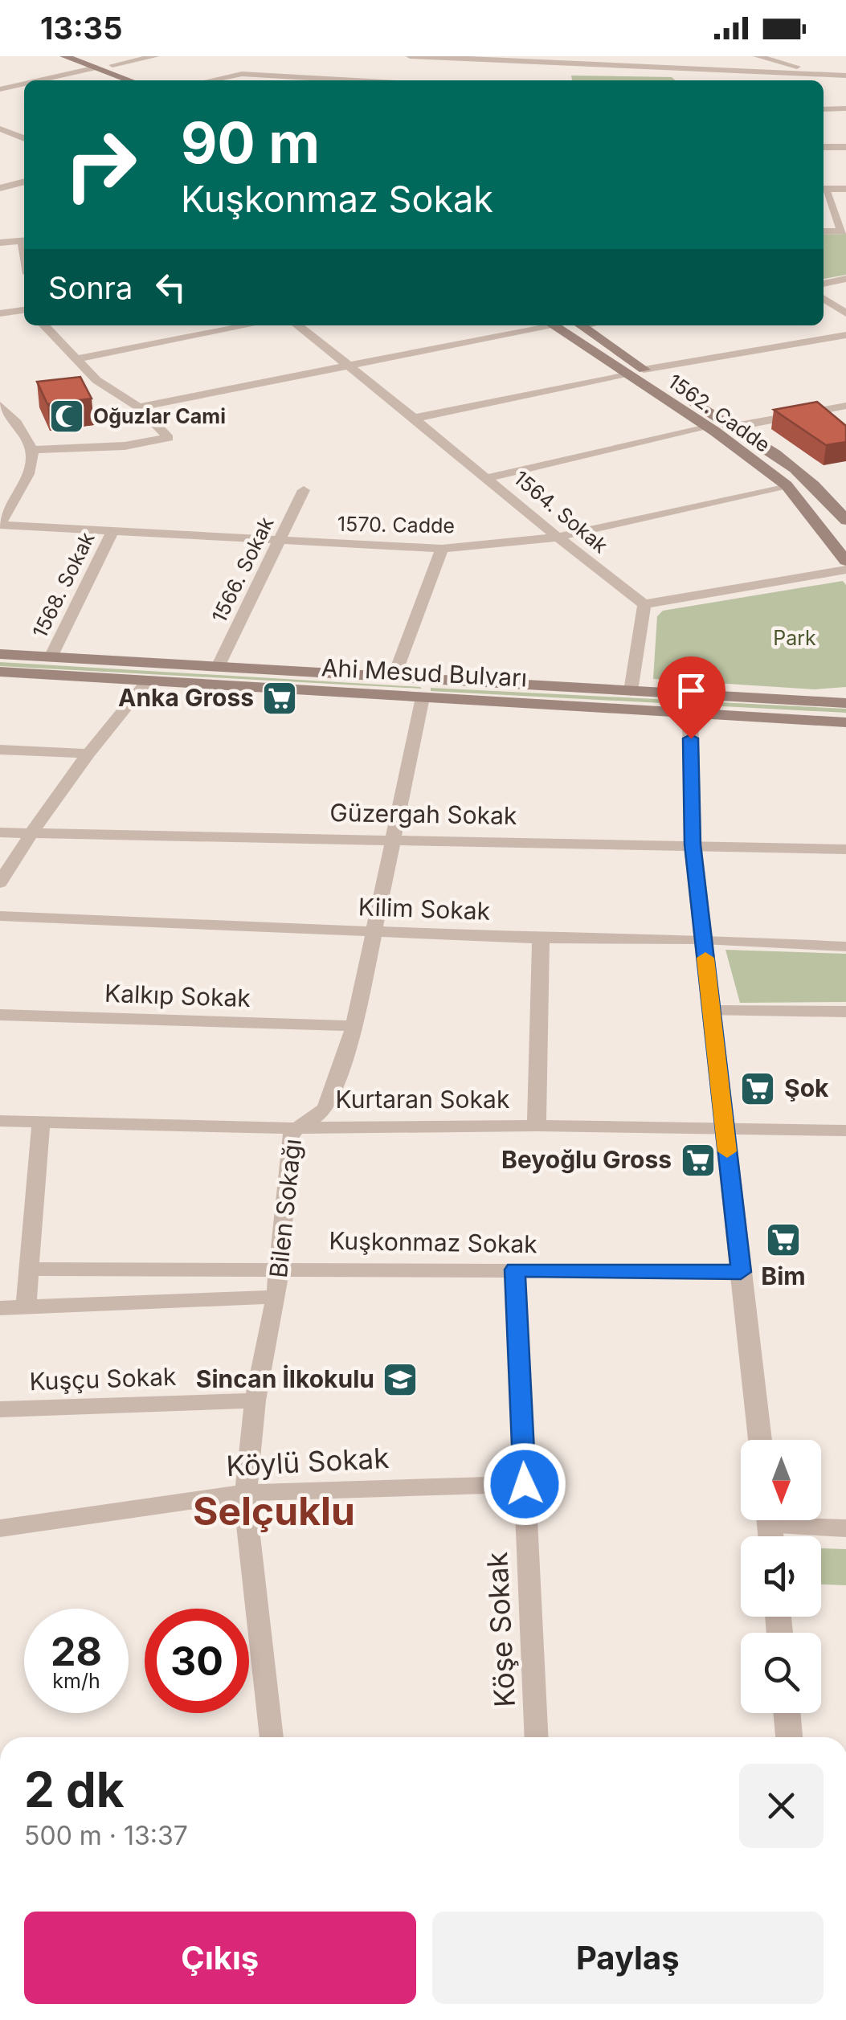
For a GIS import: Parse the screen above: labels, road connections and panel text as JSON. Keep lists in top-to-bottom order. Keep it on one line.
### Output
{"streets":{"main road":["1562. Cadde","Ahi Mesud Bulvarı"],"street":["1564. Sokak","1570. Cadde","1566. Sokak","1568. Sokak","Güzergah Sokak","Kilim Sokak","Kalkıp Sokak","Kurtaran Sokak","Bilen Sokağı","Kuşkonmaz Sokak","Kuşçu Sokak","Köylü Sokak","Köşe Sokak"]},"crossings":[["1562. Cadde","1570. Cadde"],["1564. Sokak","1570. Cadde"],["1570. Cadde","1566. Sokak"],["1570. Cadde","1568. Sokak"],["1566. Sokak","Ahi Mesud Bulvarı"],["1568. Sokak","Ahi Mesud Bulvarı"],["Ahi Mesud Bulvarı","Bilen Sokağı"],["Güzergah Sokak","Bilen Sokağı"],["Kilim Sokak","Bilen Sokağı"],["Kalkıp Sokak","Bilen Sokağı"],["Kurtaran Sokak","Bilen Sokağı"],["Bilen Sokağı","Kuşkonmaz Sokak"],["Bilen Sokağı","Kuşçu Sokak"],["Bilen Sokağı","Köylü Sokak"],["Kuşkonmaz Sokak","Köşe Sokak"],["Köylü Sokak","Köşe Sokak"]],"districts":["Selçuklu"],"parks":["Park"],"places":{"mosque":["Oğuzlar Cami"],"supermarket":["Anka Gross","Şok","Beyoğlu Gross","Bim"],"school or university":["Sincan İlkokulu"]},"north":"bottom","page":{"status":"13:35","turn":["90 m","Kuşkonmaz Sokak"],"then":"Sonra","speed":"28 km/h","limit":"30","heading":["2 dk","500 m · 13:37"],"buttons":["Çıkış","Paylaş"]}}
